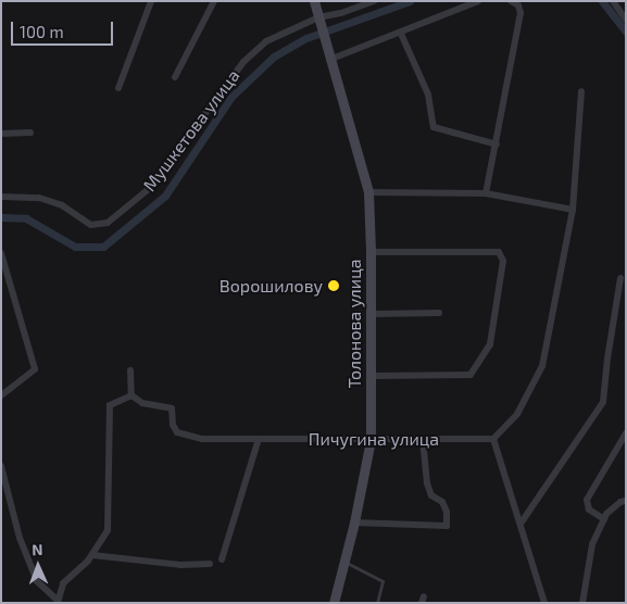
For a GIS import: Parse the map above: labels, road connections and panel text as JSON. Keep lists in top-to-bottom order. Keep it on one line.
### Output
{"streets":{"main road":["Толонова улица"],"street":["Мушкетова улица","Пичугина улица"]},"crossings":[["Мушкетова улица","Толонова улица"],["Толонова улица","Пичугина улица"]],"places":["Ворошилову"],"scale_bar":"100 m","north":"top"}
